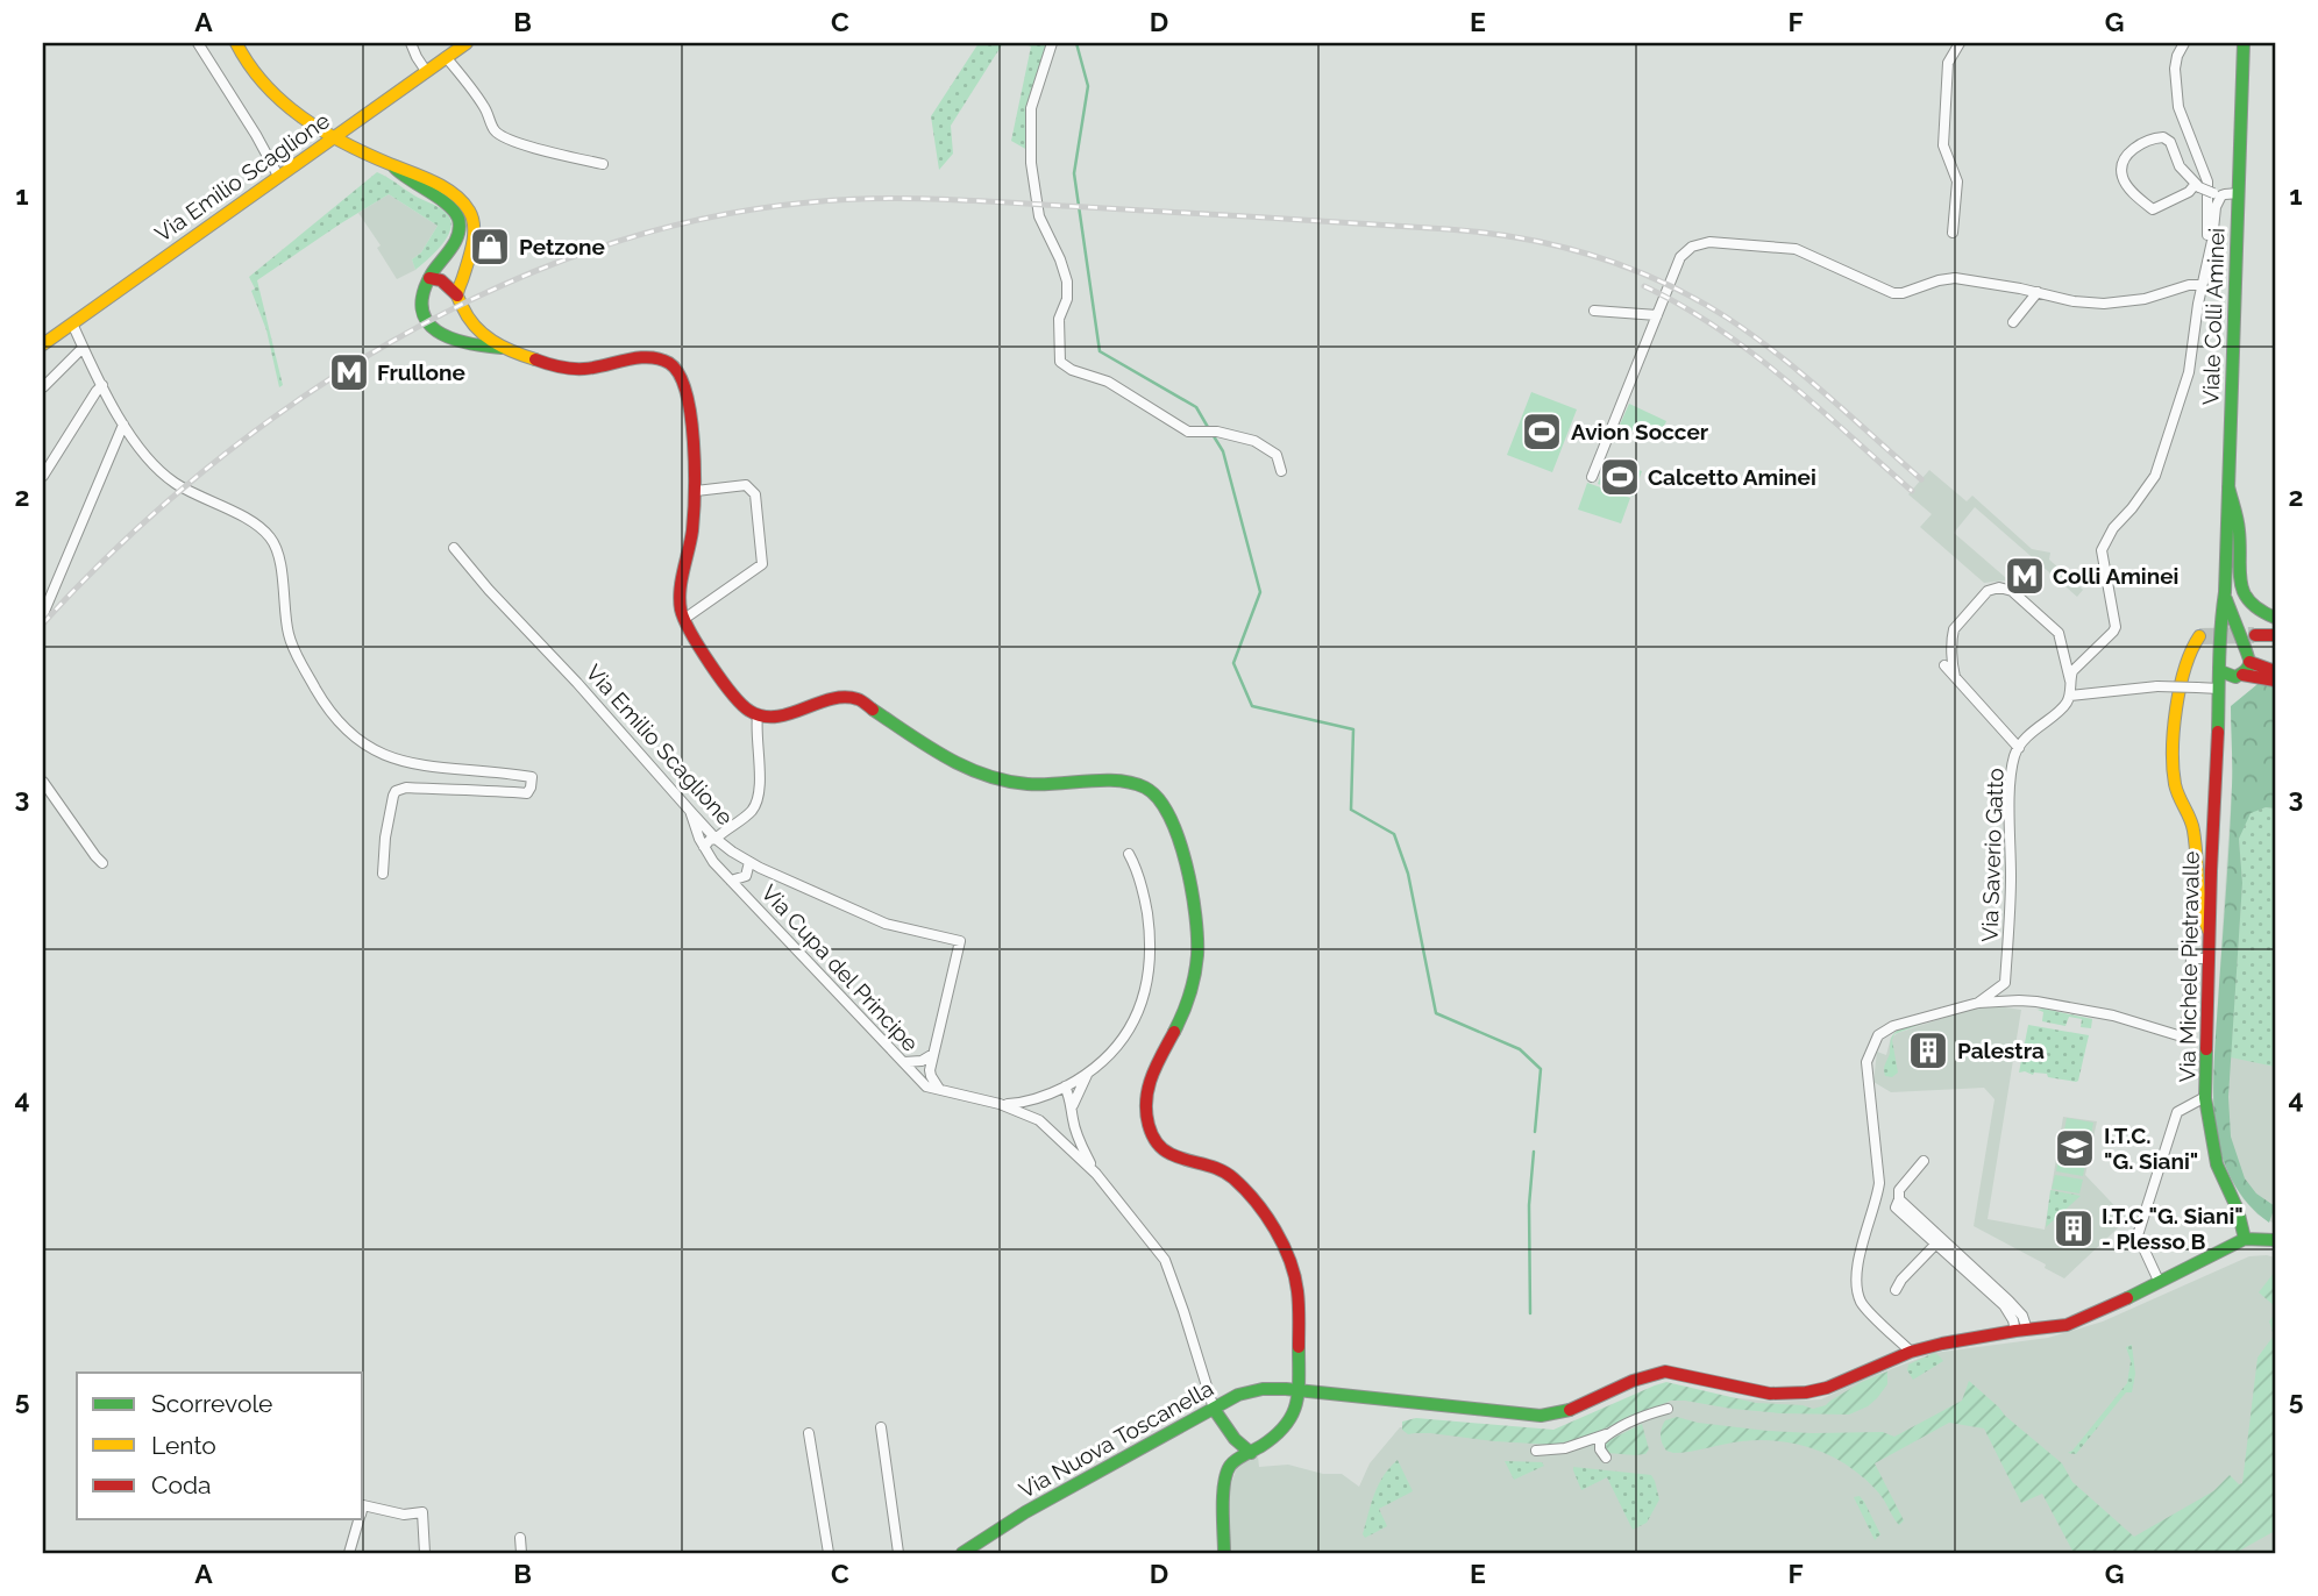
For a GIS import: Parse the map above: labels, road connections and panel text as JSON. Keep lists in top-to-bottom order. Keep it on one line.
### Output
{"streets":{"main road":["Via Emilio Scaglione","Viale Colli Aminei","Via Michele Pietravalle","Via Nuova Toscanella"],"street":["Via Saverio Gatto","Via Cupa del Principe"]},"crossings":[["Via Emilio Scaglione","Via Cupa del Principe"],["Viale Colli Aminei","Via Michele Pietravalle"],["Via Michele Pietravalle","Via Nuova Toscanella"],["Via Cupa del Principe","Via Nuova Toscanella"]],"places":{"shop":["Petzone"],"metro station":["Frullone","Colli Aminei"],"sports":["Avion Soccer","Calcetto Aminei"],"building":["Palestra","I.T.C \"G. Siani\" - Plesso B"],"school or university":["I.T.C. \"G. Siani\""]},"legend":["Scorrevole","Lento","Coda"],"grid":{"columns":["A","B","C","D","E","F","G"],"rows":["1","2","3","4","5"]}}
